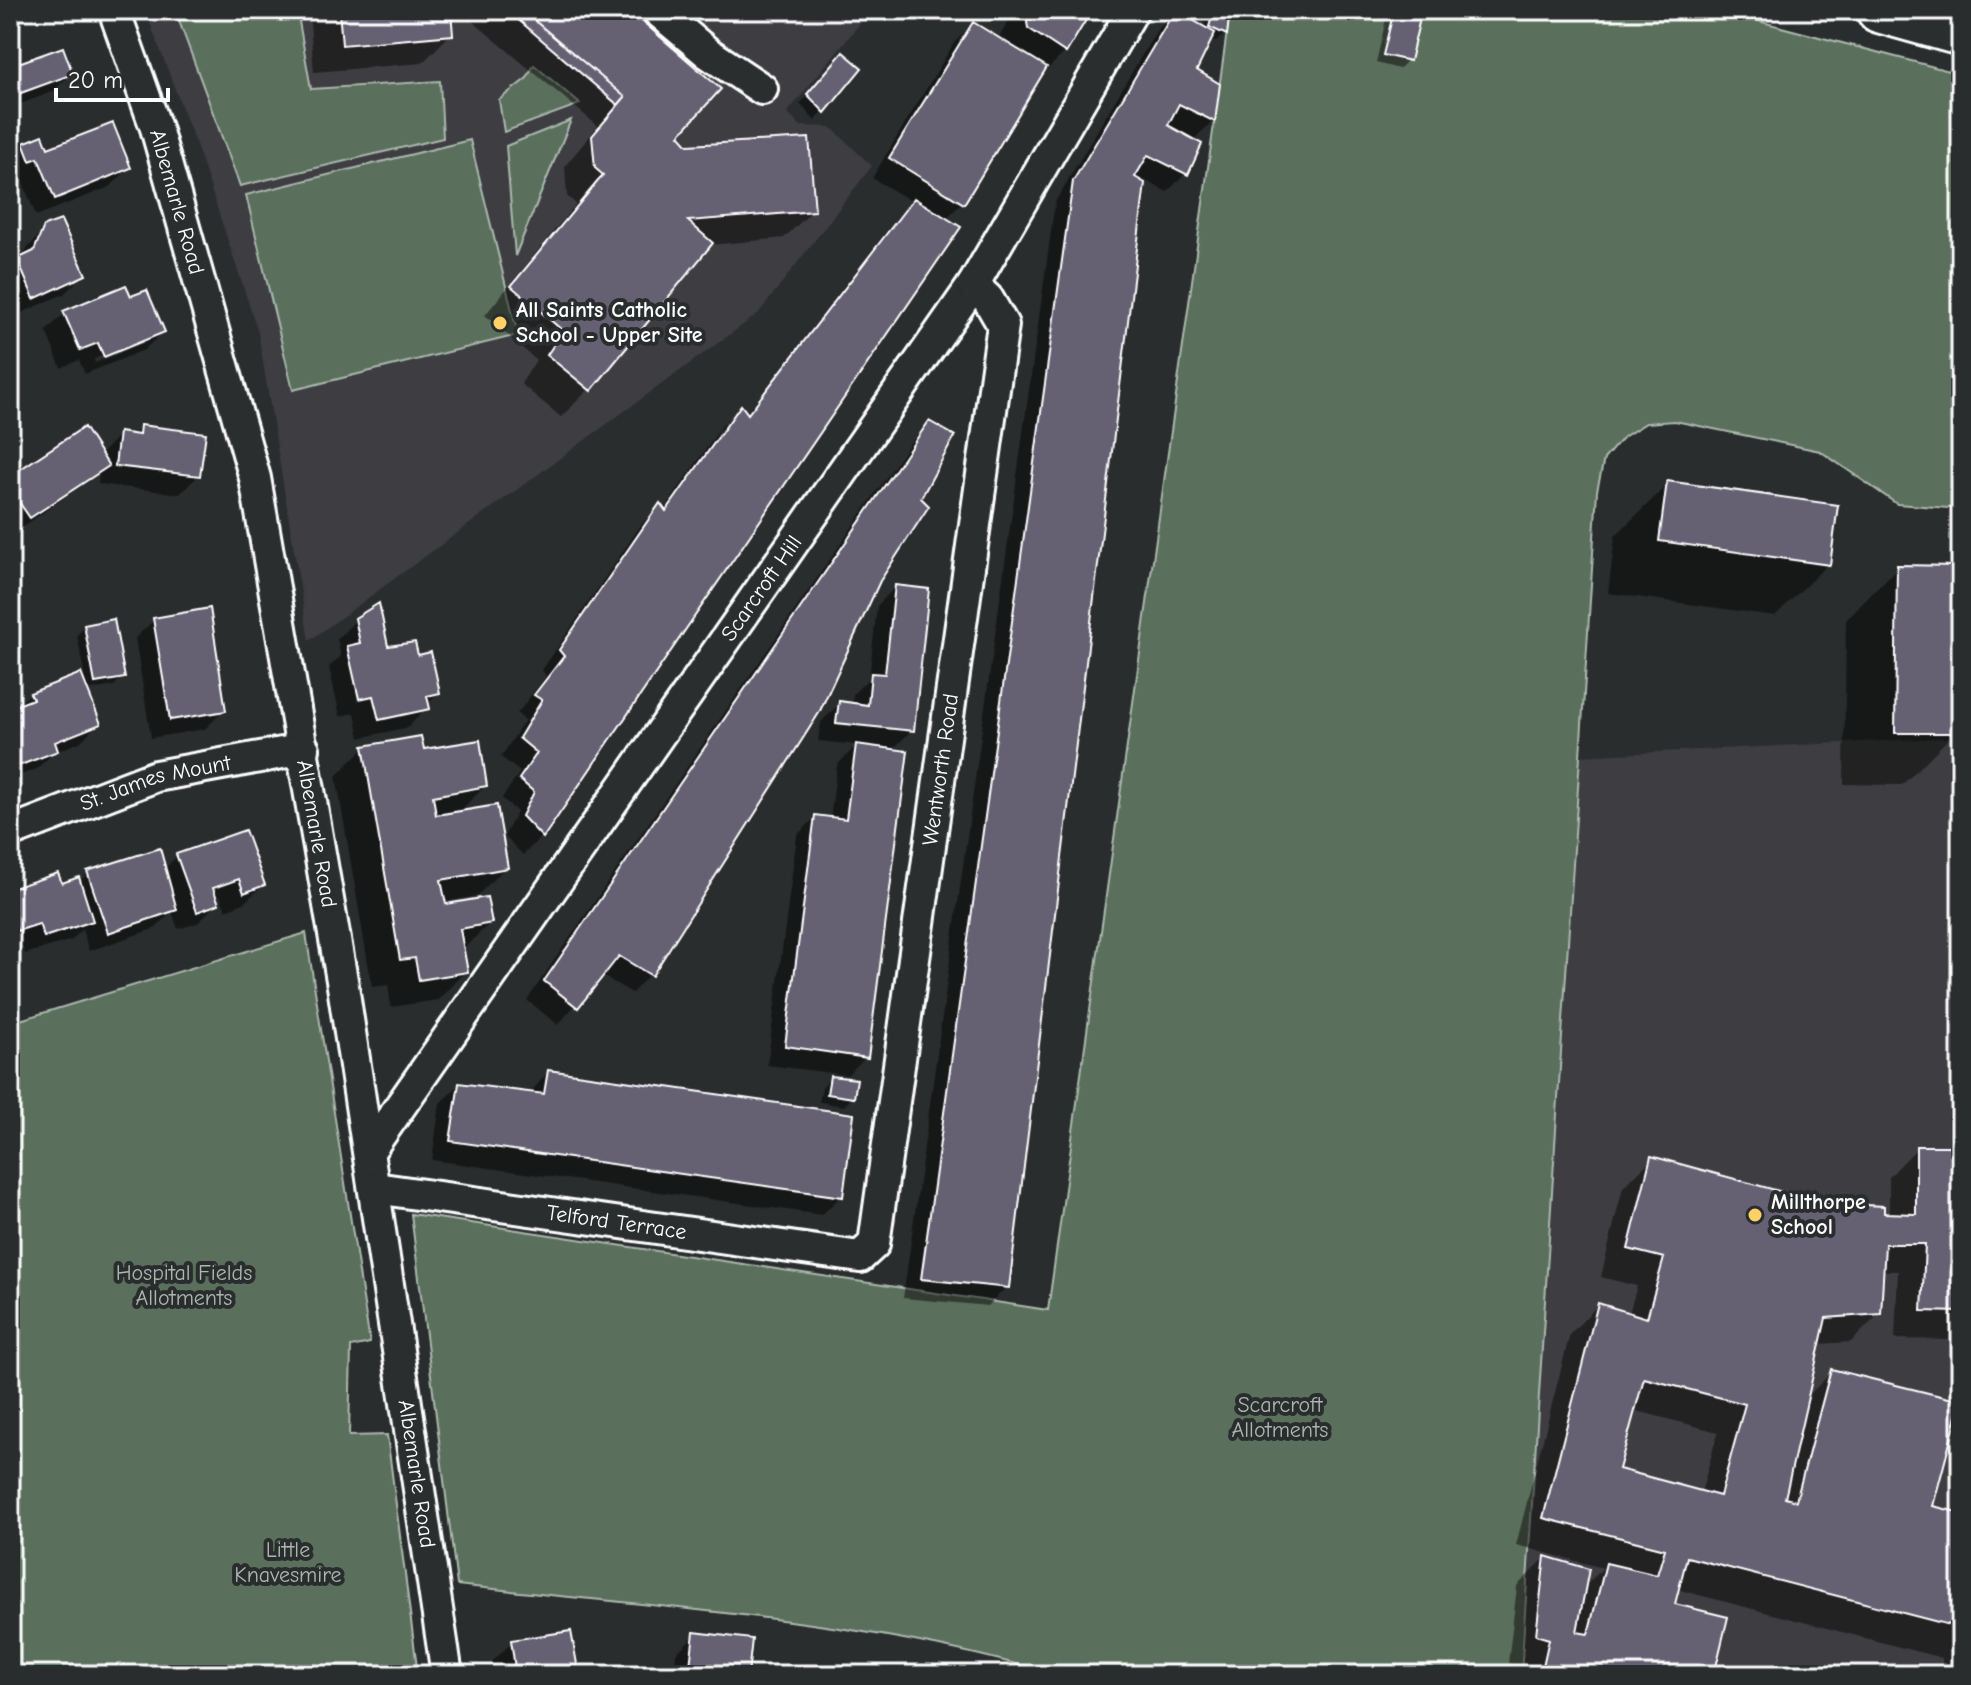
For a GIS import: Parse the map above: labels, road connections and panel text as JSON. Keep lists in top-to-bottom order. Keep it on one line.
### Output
{"streets":{"street":["Albemarle Road","Scarcroft Hill","Wentworth Road","St. James Mount","Telford Terrace"]},"crossings":[["Albemarle Road","Scarcroft Hill"],["Albemarle Road","St. James Mount"],["Albemarle Road","Telford Terrace"],["Scarcroft Hill","Wentworth Road"],["Wentworth Road","Telford Terrace"]],"parks":["Hospital Fields Allotments","Scarcroft Allotments","Little Knavesmire"],"places":["All Saints Catholic School - Upper Site","Millthorpe School"],"scale_bar":"20 m"}
